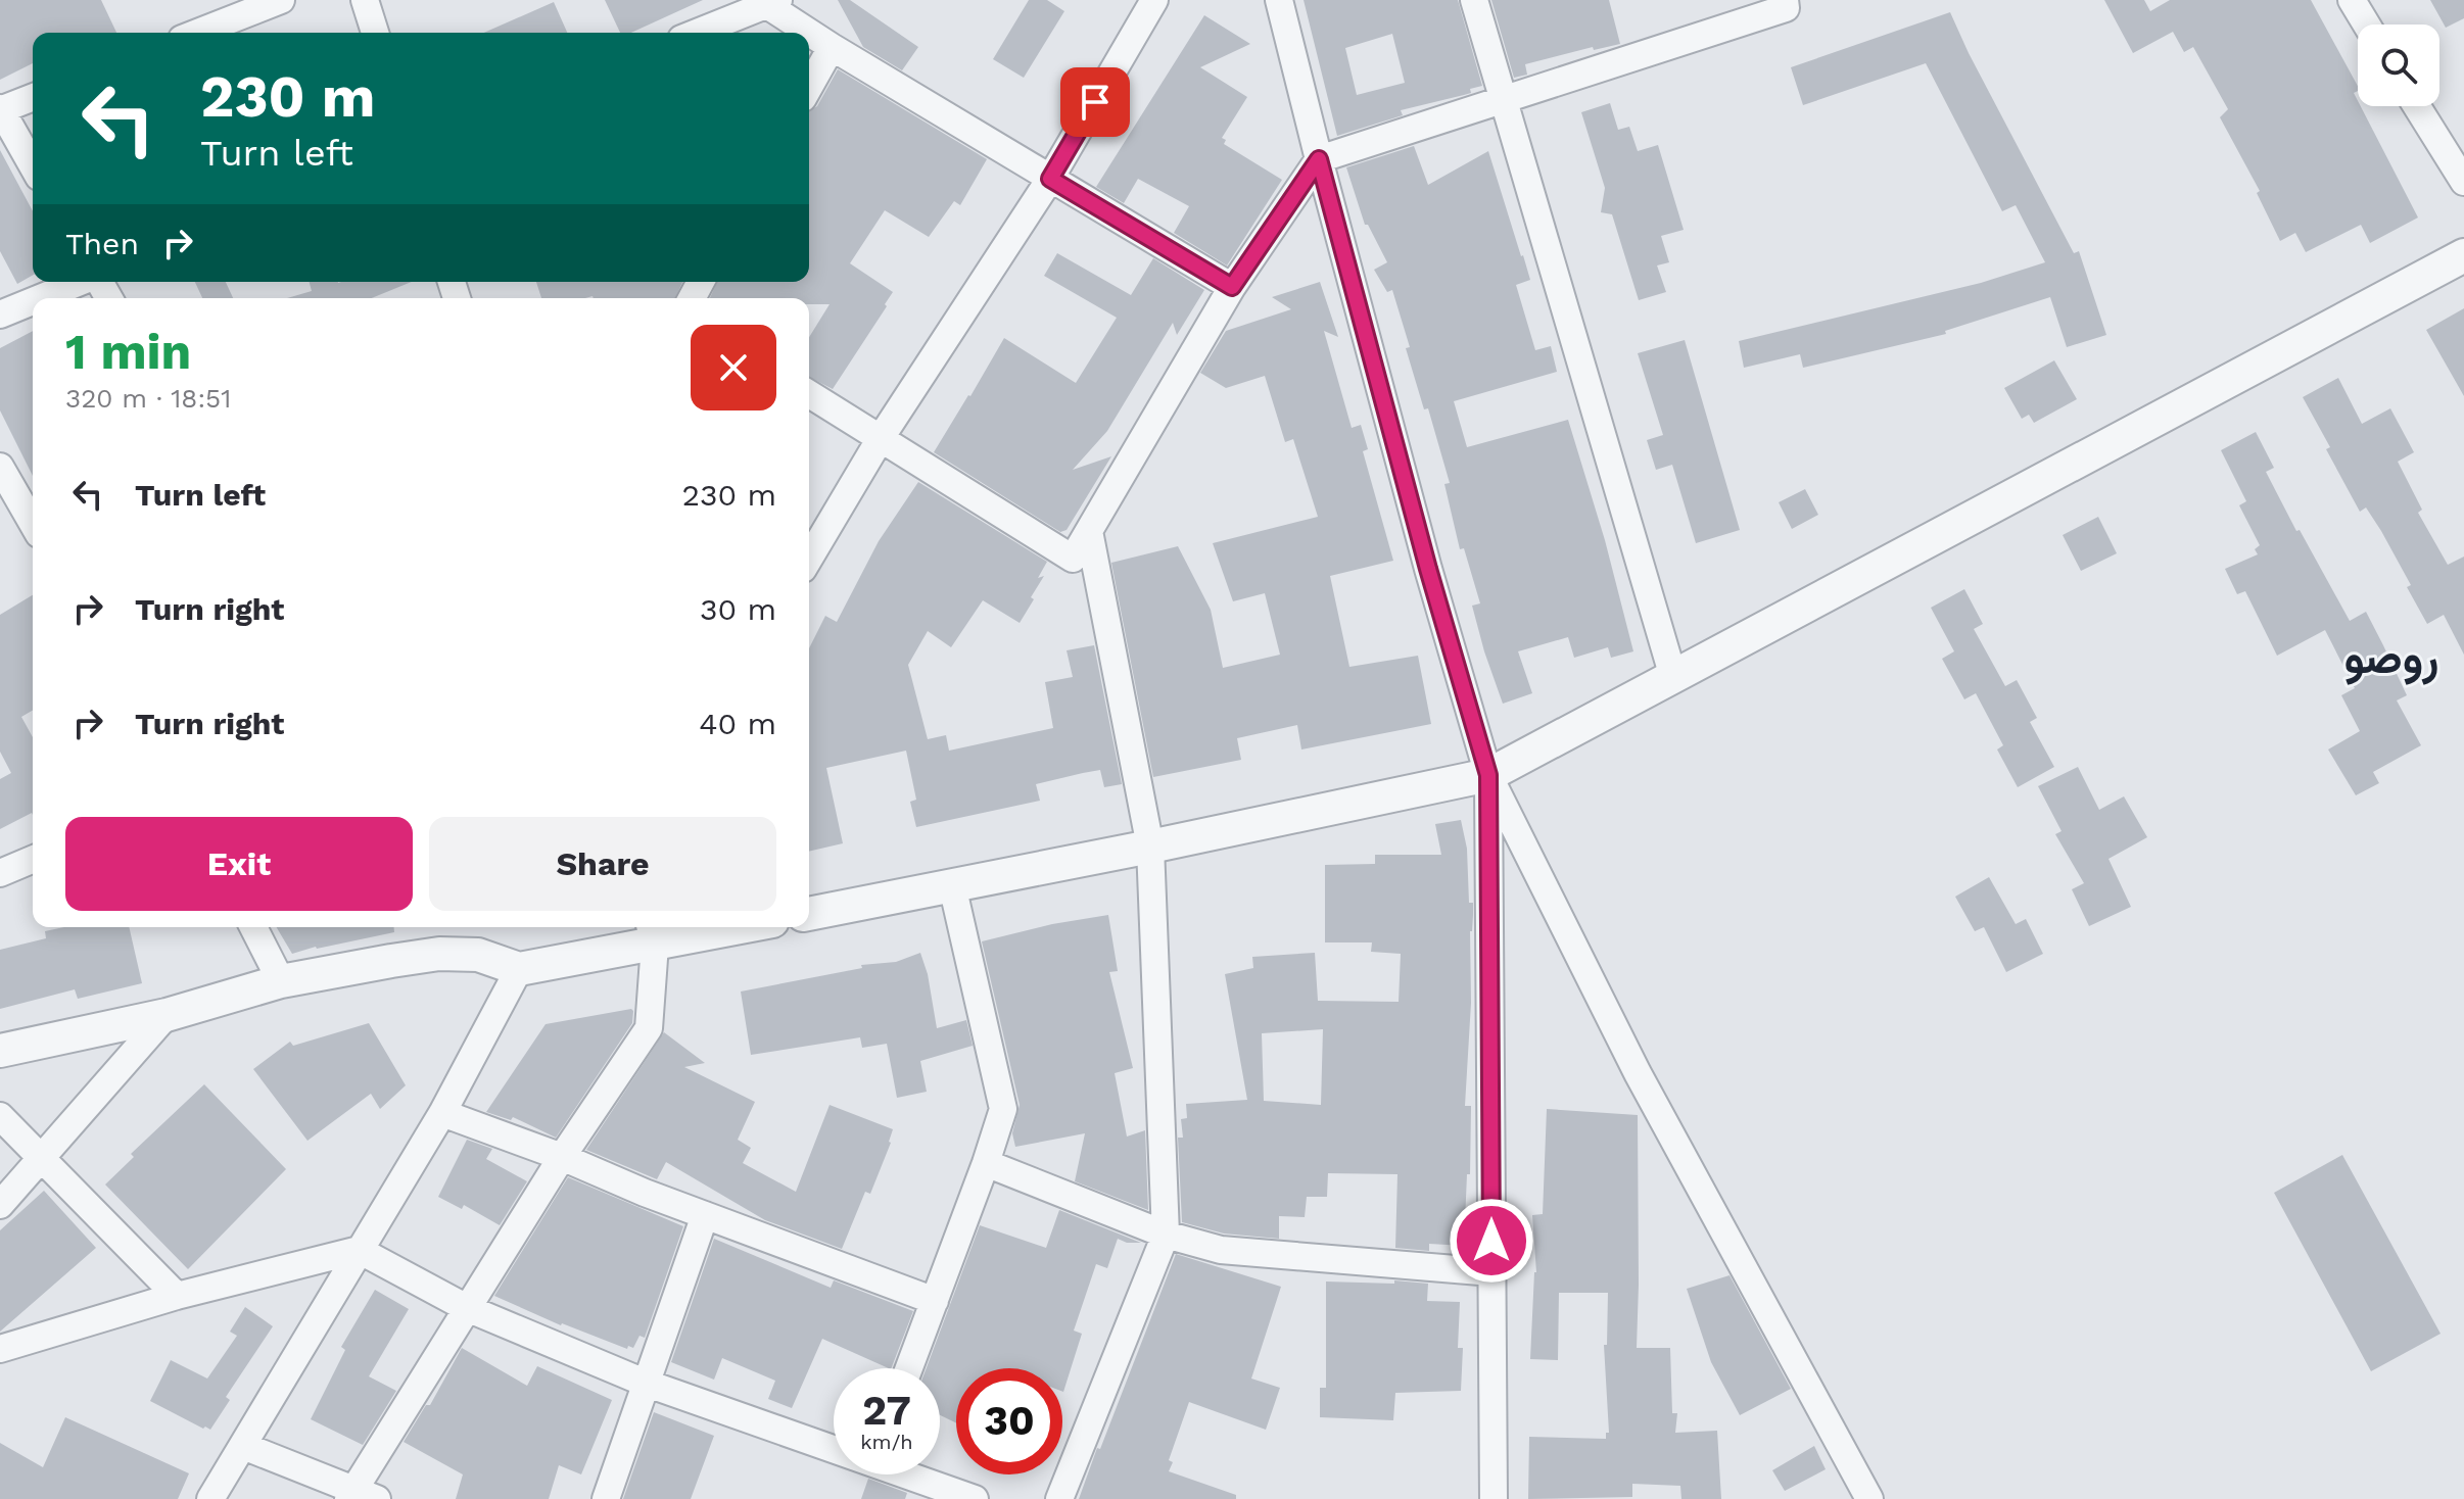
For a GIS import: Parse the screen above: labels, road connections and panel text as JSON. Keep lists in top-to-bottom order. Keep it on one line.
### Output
{"districts":["روصو"],"page":{"turn":["230 m","Turn left"],"then":"Then","heading":["1 min","320 m · 18:51"],"list":[{"name":"Turn left","value":"230 m"},{"name":"Turn right","value":"30 m"},{"name":"Turn right","value":"40 m"}],"buttons":["Exit","Share"],"speed":"27 km/h","limit":"30"}}
